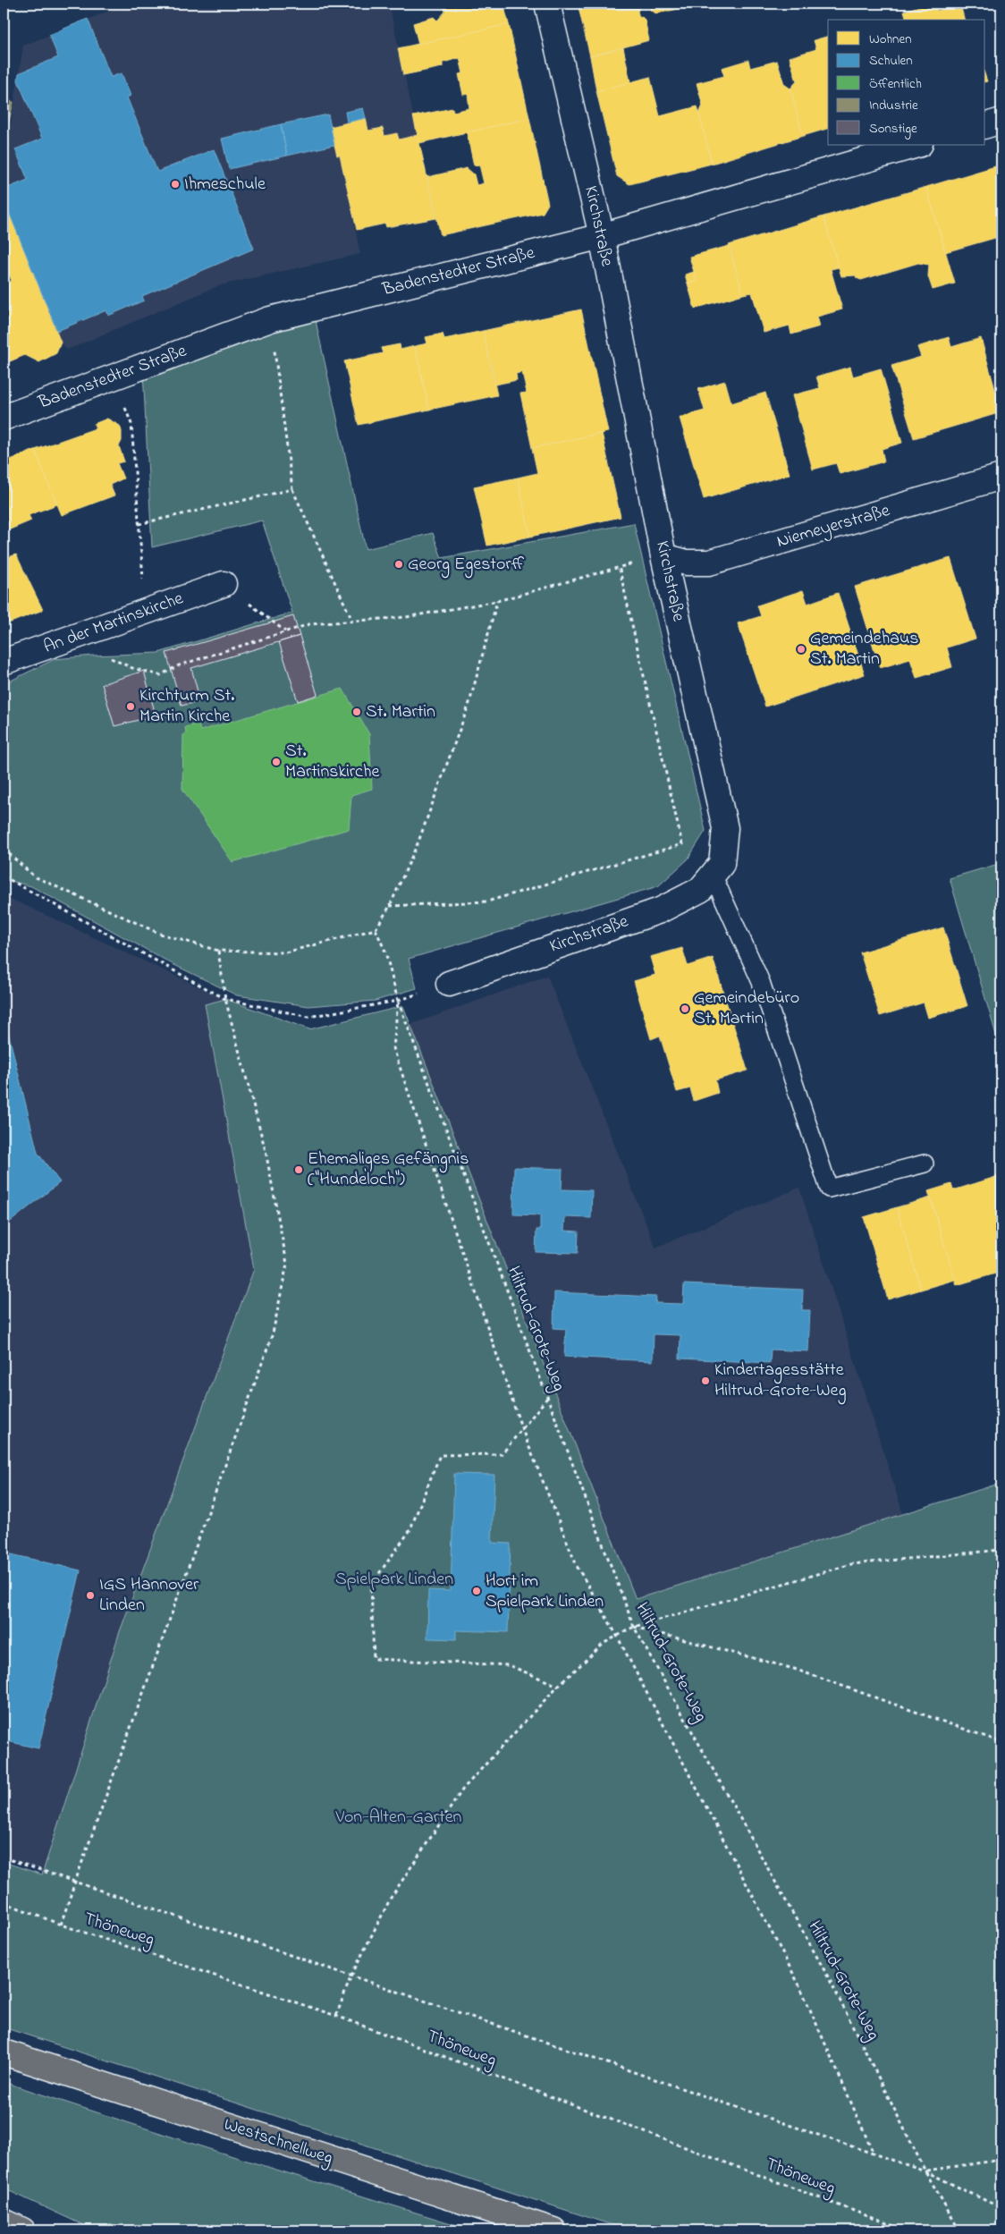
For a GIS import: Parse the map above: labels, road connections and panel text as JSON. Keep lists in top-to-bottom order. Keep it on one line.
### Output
{"streets":{"highway":["Westschnellweg"],"street":["Kirchstraße","Badenstedter Straße","Niemeyerstraße","An der Martinskirche"],"path":["Hiltrud-Grote-Weg","Thöneweg"]},"crossings":[["Kirchstraße","Badenstedter Straße"],["Kirchstraße","Niemeyerstraße"]],"parks":["Spielpark Linden","Von-Alten-Garten"],"places":["Ihmeschule","Georg Egestorff","Gemeindehaus St. Martin","Kirchturm St. Martin Kirche","St. Martin","St. Martinskirche","Gemeindebüro St. Martin","Ehemaliges Gefängnis (\"Hundeloch\")","Kindertagesstätte Hiltrud-Grote-Weg","Hort im Spielpark Linden","IGS Hannover Linden"],"legend":["Wohnen","Schulen","Öffentlich","Industrie","Sonstige"]}
